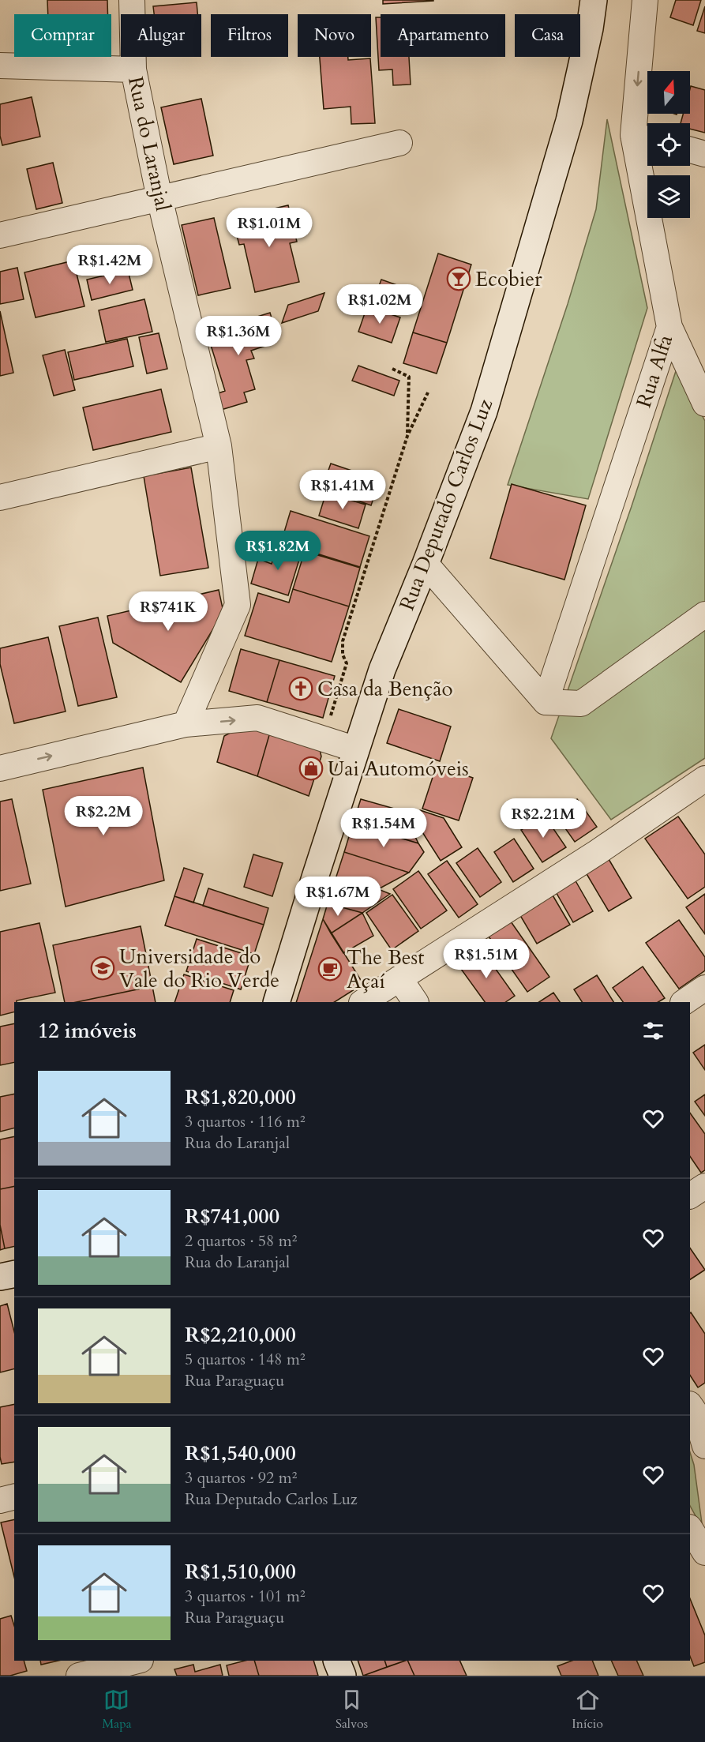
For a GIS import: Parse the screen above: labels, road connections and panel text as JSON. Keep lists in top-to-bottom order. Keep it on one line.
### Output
{"streets":{"main road":["Rua Deputado Carlos Luz"],"street":["Rua do Laranjal","Rua Alfa"]},"places":{"bar":["Ecobier"],"church":["Casa da Benção"],"shop":["Uai Automóveis"],"school or university":["Universidade do Vale do Rio Verde"],"cafe":["The Best Açaí"]},"north":"top","page":{"chip":["Comprar","Alugar","Filtros","Novo","Apartamento","Casa"],"price":["R$1.01M","R$1.42M","R$1.02M","R$1.36M","R$1.41M","R$1.82M","R$741K","R$2.2M","R$2.21M","R$1.54M","R$1.67M","R$1.51M"],"heading":"12 imóveis","list":[{"name":"R$1,820,000","note":"3 quartos · 116 m² · Rua do Laranjal"},{"name":"R$741,000","note":"2 quartos · 58 m² · Rua do Laranjal"},{"name":"R$2,210,000","note":"5 quartos · 148 m² · Rua Paraguaçu"},{"name":"R$1,540,000","note":"3 quartos · 92 m² · Rua Deputado Carlos Luz"},{"name":"R$1,510,000","note":"3 quartos · 101 m² · Rua Paraguaçu"}],"tabs":["Mapa","Salvos","Início"]}}
